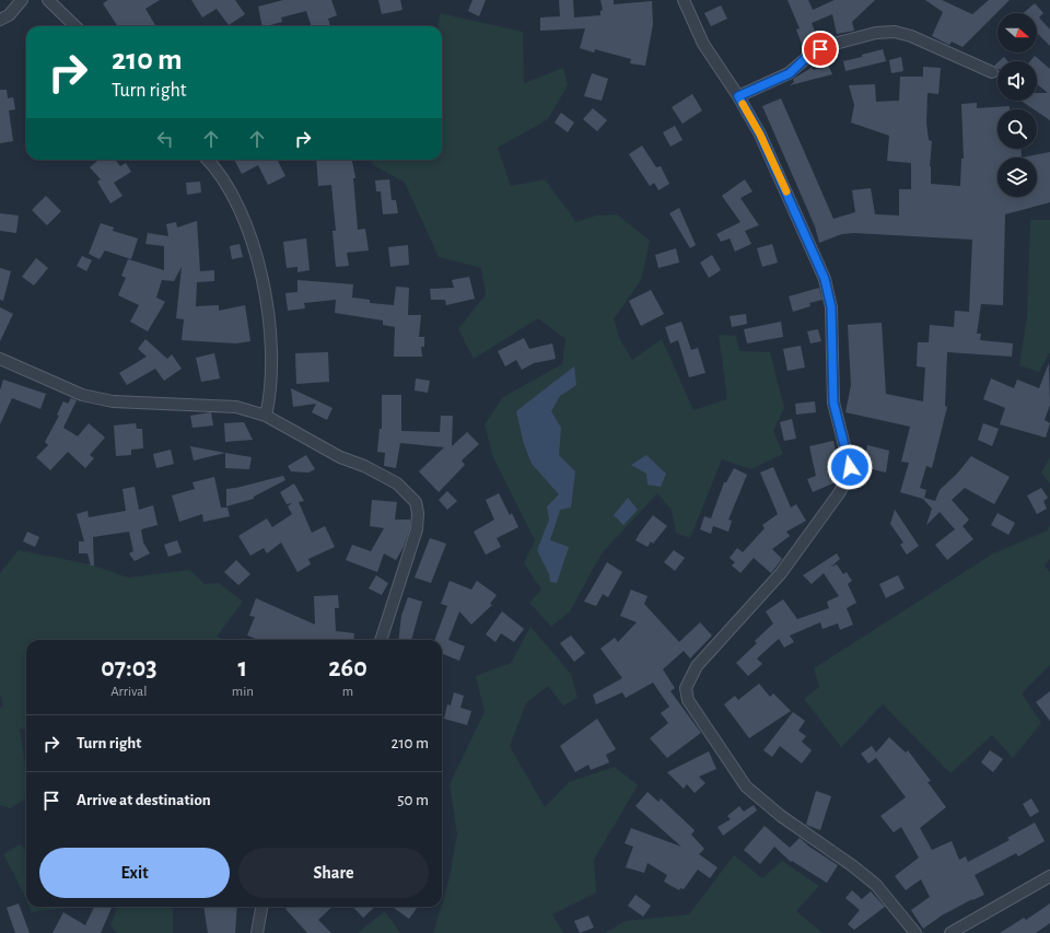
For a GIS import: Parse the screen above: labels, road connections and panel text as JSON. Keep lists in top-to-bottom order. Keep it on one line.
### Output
{"north":"right","page":{"turn":["210 m","Turn right"],"eta":["07:03","Arrival","1","min","260","m"],"list":[{"name":"Turn right","value":"210 m"},{"name":"Arrive at destination","value":"50 m"}],"buttons":["Exit","Share"]}}
